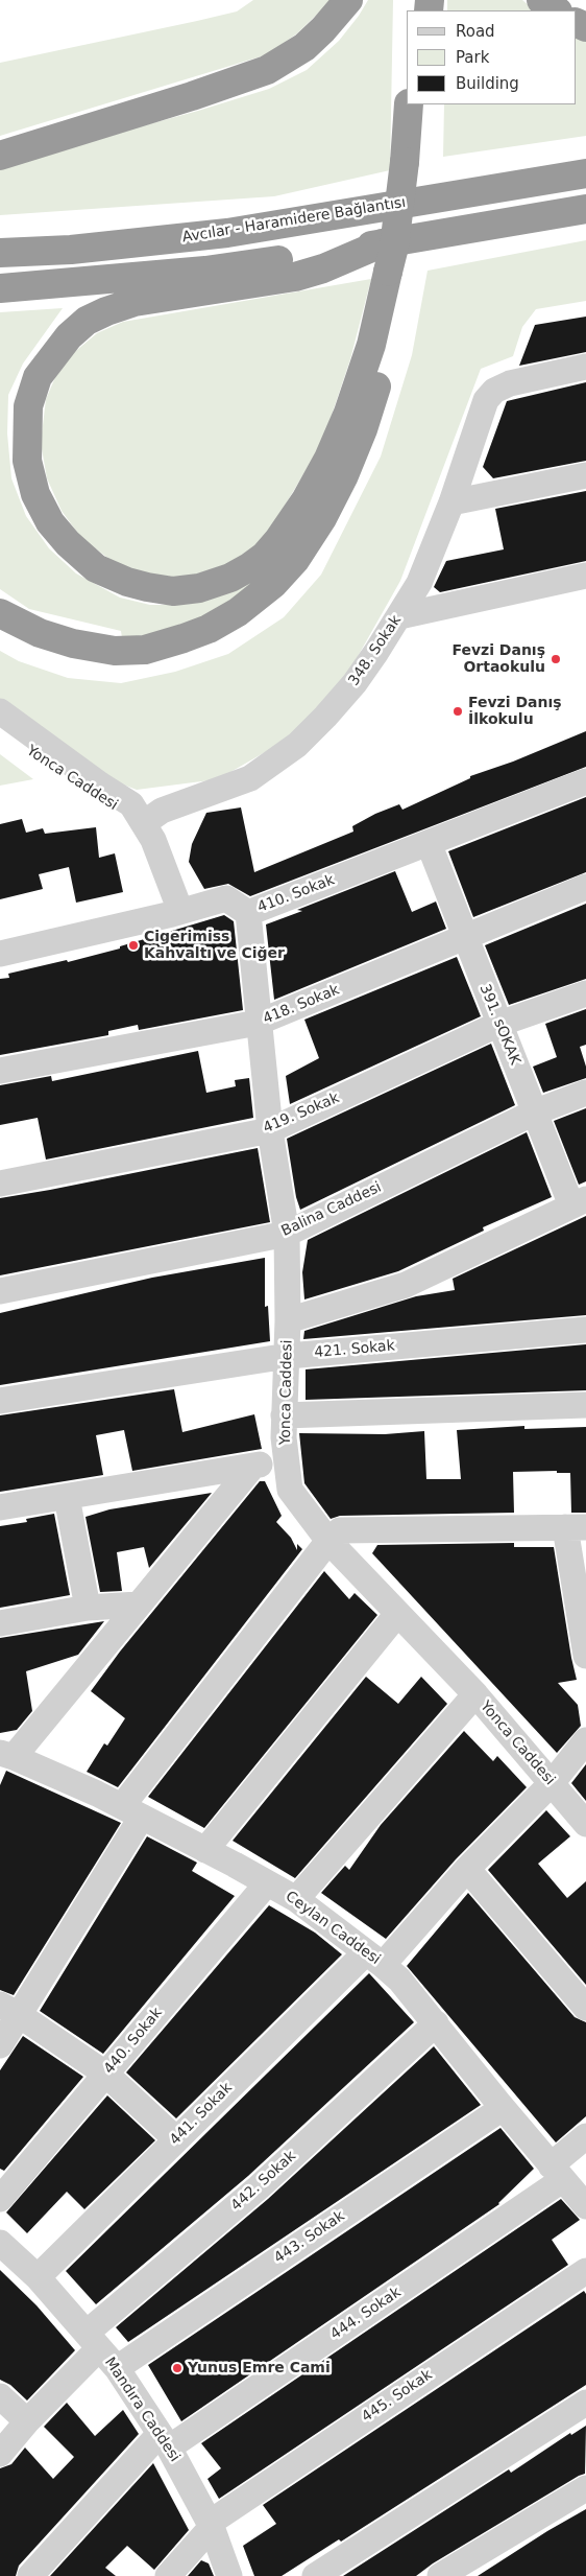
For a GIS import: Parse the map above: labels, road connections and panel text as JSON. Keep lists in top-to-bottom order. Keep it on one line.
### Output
{"streets":{"highway":["Avcılar - Haramidere Bağlantısı"],"street":["348. Sokak","Yonca Caddesi","410. Sokak","418. Sokak","391. sOKAK","419. Sokak","Balina Caddesi","421. Sokak","Ceylan Caddesi","440. Sokak","441. Sokak","442. Sokak","443. Sokak","444. Sokak","445. Sokak","Mandıra Caddesi"]},"crossings":[["348. Sokak","Yonca Caddesi"],["Yonca Caddesi","410. Sokak"],["Yonca Caddesi","418. Sokak"],["Yonca Caddesi","419. Sokak"],["Yonca Caddesi","Balina Caddesi"],["Yonca Caddesi","421. Sokak"],["Yonca Caddesi","441. Sokak"],["410. Sokak","391. sOKAK"],["418. Sokak","391. sOKAK"],["391. sOKAK","419. Sokak"],["391. sOKAK","Balina Caddesi"],["Ceylan Caddesi","440. Sokak"],["Ceylan Caddesi","441. Sokak"],["Ceylan Caddesi","442. Sokak"],["Ceylan Caddesi","443. Sokak"],["Ceylan Caddesi","444. Sokak"],["441. Sokak","Mandıra Caddesi"],["442. Sokak","Mandıra Caddesi"],["443. Sokak","Mandıra Caddesi"],["444. Sokak","Mandıra Caddesi"],["445. Sokak","Mandıra Caddesi"]],"places":["Fevzi Danış Ortaokulu","Fevzi Danış İlkokulu","Cigerimiss Kahvaltı ve Ciğer","Yunus Emre Cami"],"legend":["Road","Park","Building"]}
